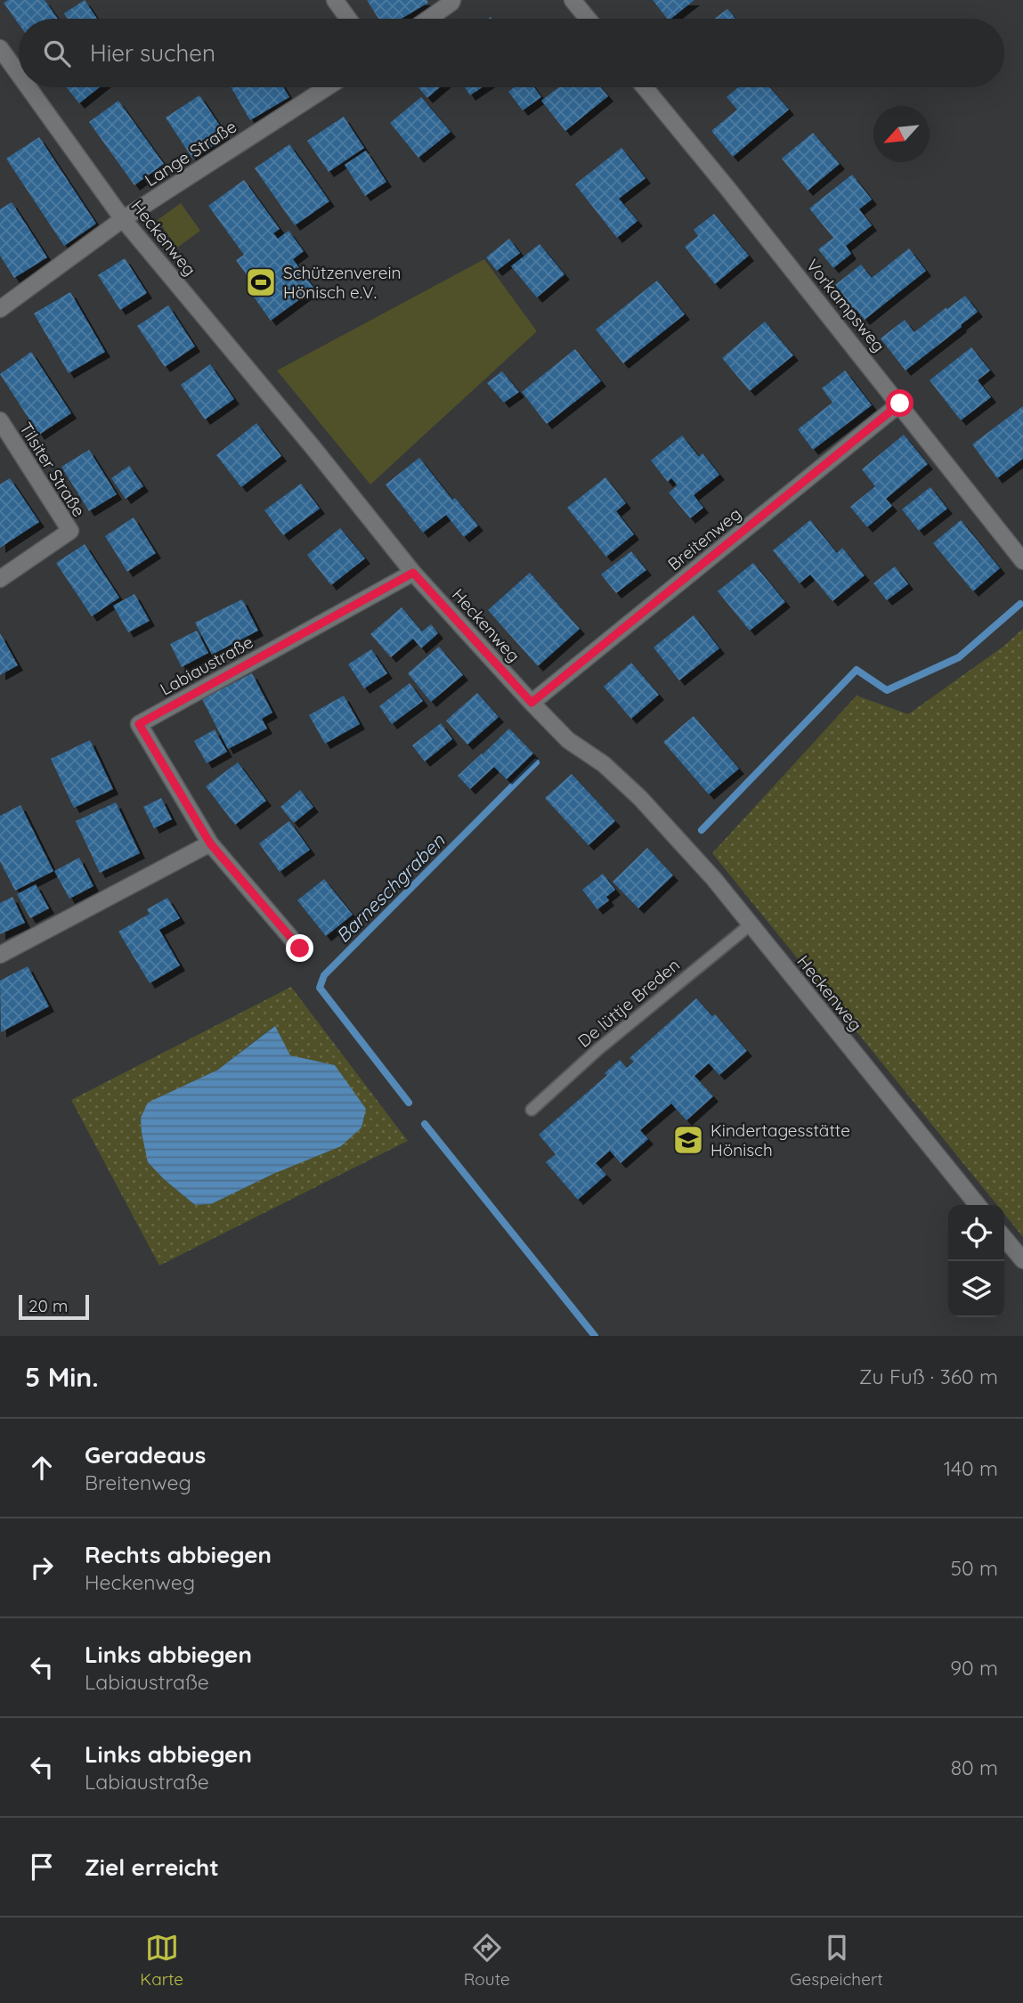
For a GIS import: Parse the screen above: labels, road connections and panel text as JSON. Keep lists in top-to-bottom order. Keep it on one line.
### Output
{"streets":{"street":["Lange Straße","Heckenweg","Vorkampsweg","Tilsiter Straße","Breitenweg","Labiaustraße"],"lane":["De lüttje Breden"]},"crossings":[["Lange Straße","Heckenweg"],["Heckenweg","Breitenweg"],["Heckenweg","Labiaustraße"],["Heckenweg","De lüttje Breden"],["Vorkampsweg","Breitenweg"]],"water":["Barneschgraben"],"places":{"sports":["Schützenverein Hönisch e.V."],"school or university":["Kindertagesstätte Hönisch"]},"scale_bar":"20 m","north":"bottom left","page":{"search":"Hier suchen","scale":"20 m","heading":["5 Min.","Zu Fuß · 360 m"],"list":[["Geradeaus","Breitenweg","140 m"],["Rechts abbiegen","Heckenweg","50 m"],["Links abbiegen","Labiaustraße","90 m"],["Links abbiegen","Labiaustraße","80 m"],"Ziel erreicht"],"nav":["Karte","Route","Gespeichert"]}}
